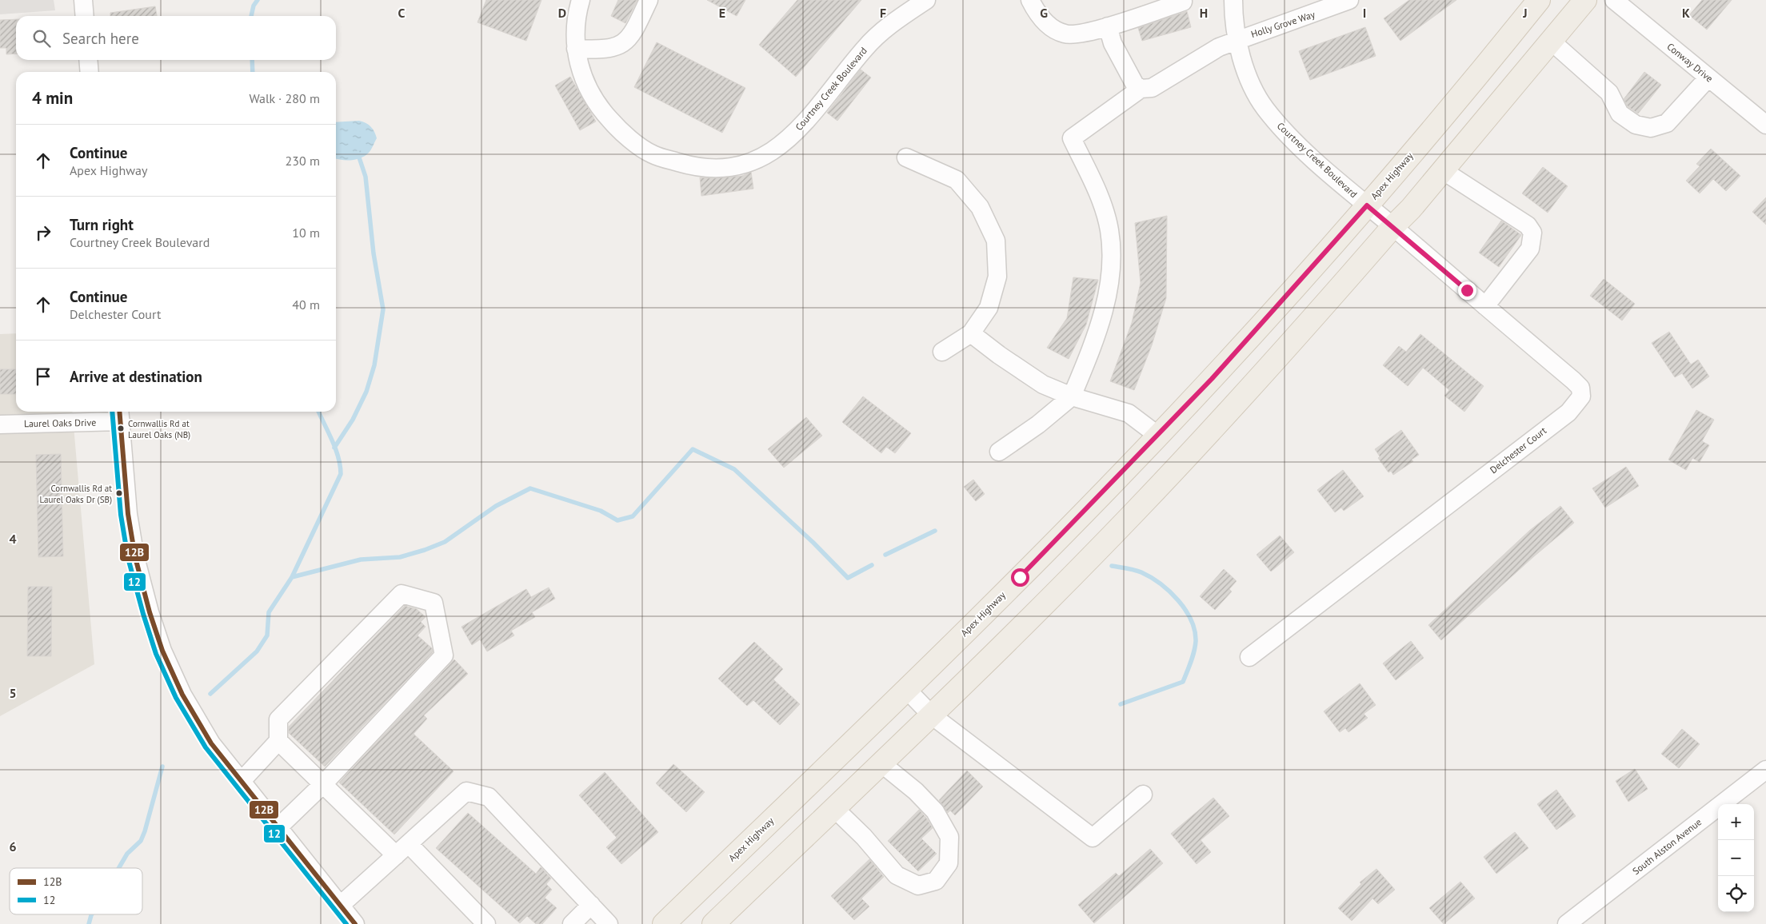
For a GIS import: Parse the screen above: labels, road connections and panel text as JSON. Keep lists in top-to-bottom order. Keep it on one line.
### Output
{"streets":{"main road":["Apex Highway"],"street":["Holly Grove Way","Conway Drive","Courtney Creek Boulevard","Laurel Oaks Drive","Delchester Court","South Alston Avenue"]},"crossings":[["Holly Grove Way","Courtney Creek Boulevard"],["Courtney Creek Boulevard","Apex Highway"],["Courtney Creek Boulevard","Delchester Court"]],"places":["Cornwallis Rd at Laurel Oaks (NB)","Cornwallis Rd at Laurel Oaks Dr (SB)"],"lines":["transit line 12B","transit line 12"],"legend":["12B","12"],"page":{"search":"Search here","heading":["4 min","Walk · 280 m"],"list":[["Continue","Apex Highway","230 m"],["Turn right","Courtney Creek Boulevard","10 m"],["Continue","Delchester Court","40 m"],"Arrive at destination"],"map_buttons":["+","−"]},"grid":{"columns":["C","D","E","F","G","H","I","J","K"],"rows":["4","5","6"]}}
